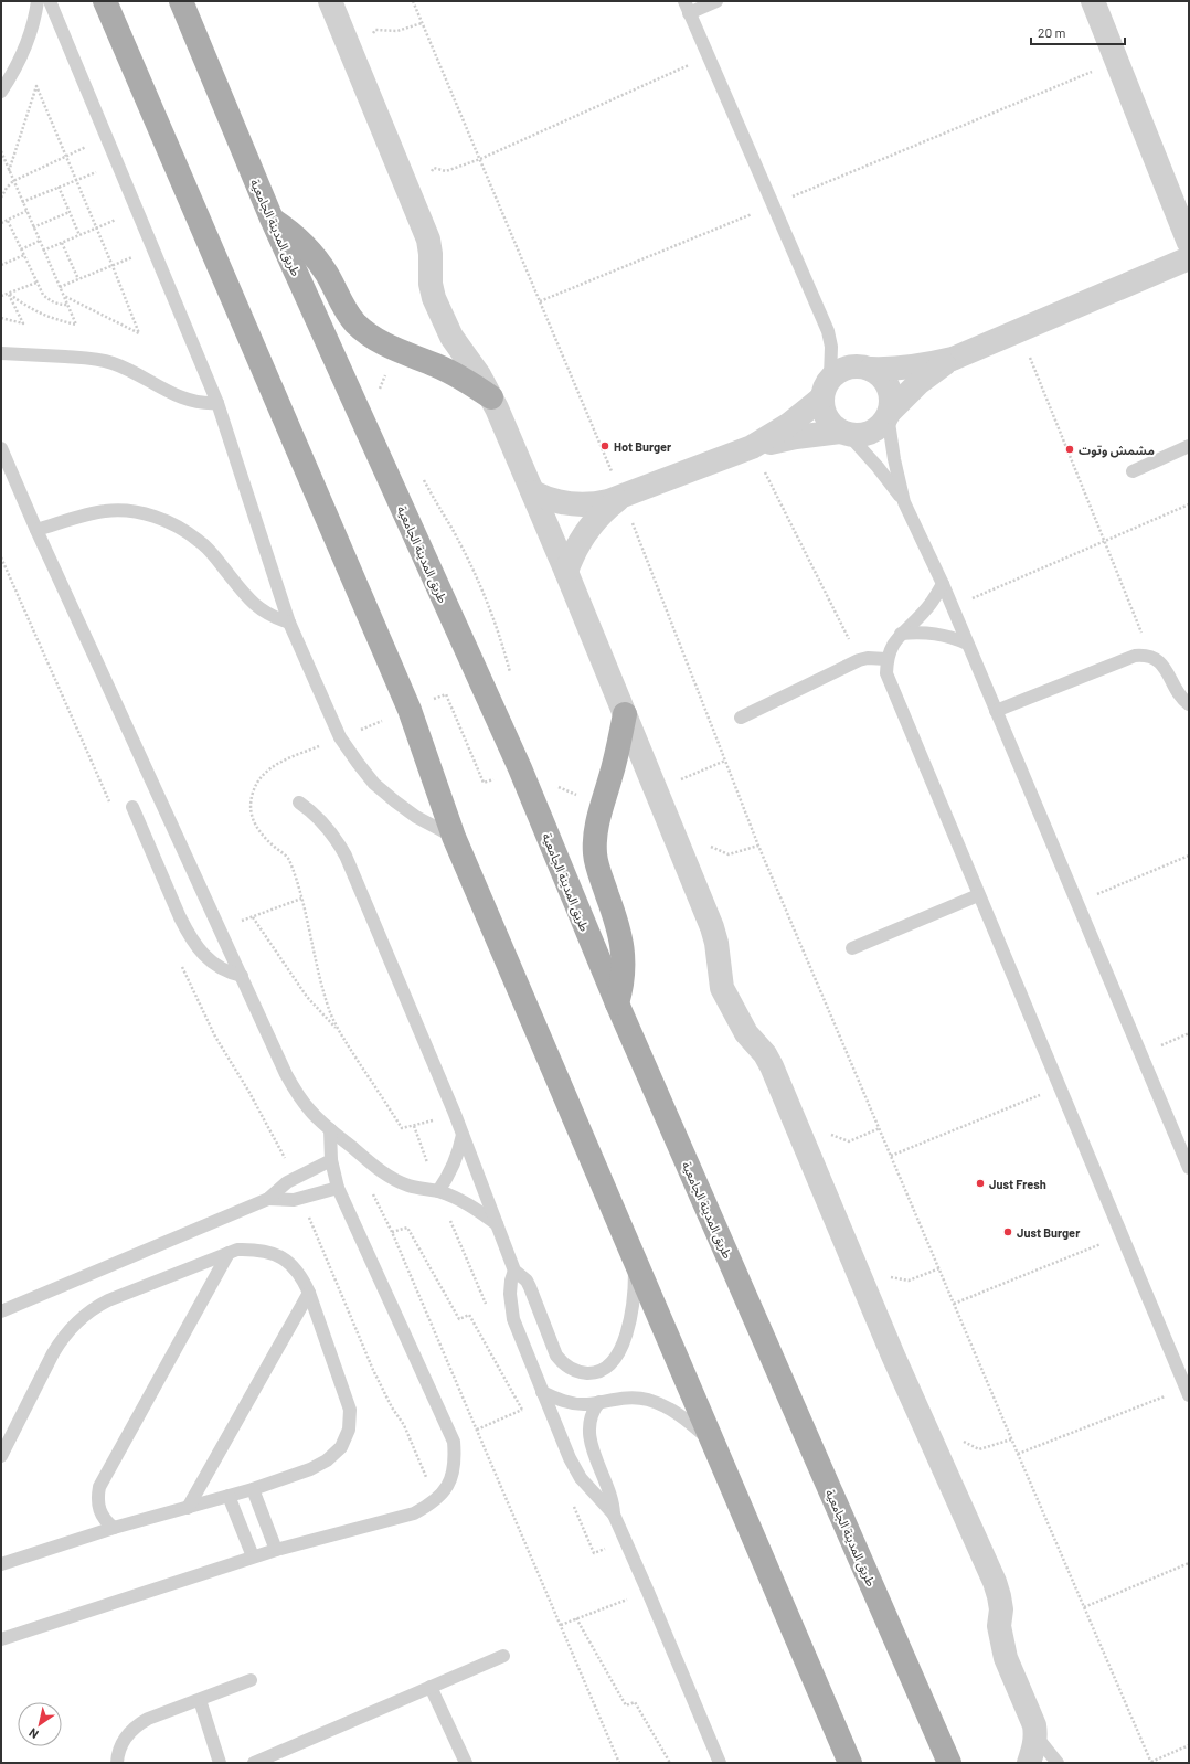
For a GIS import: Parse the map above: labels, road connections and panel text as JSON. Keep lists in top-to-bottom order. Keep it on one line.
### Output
{"streets":{"main road":["طريق المدينة الجامعية"]},"places":["Hot Burger","مشمش وتوت","Just Fresh","Just Burger"],"scale_bar":"20 m","north":"bottom left"}
